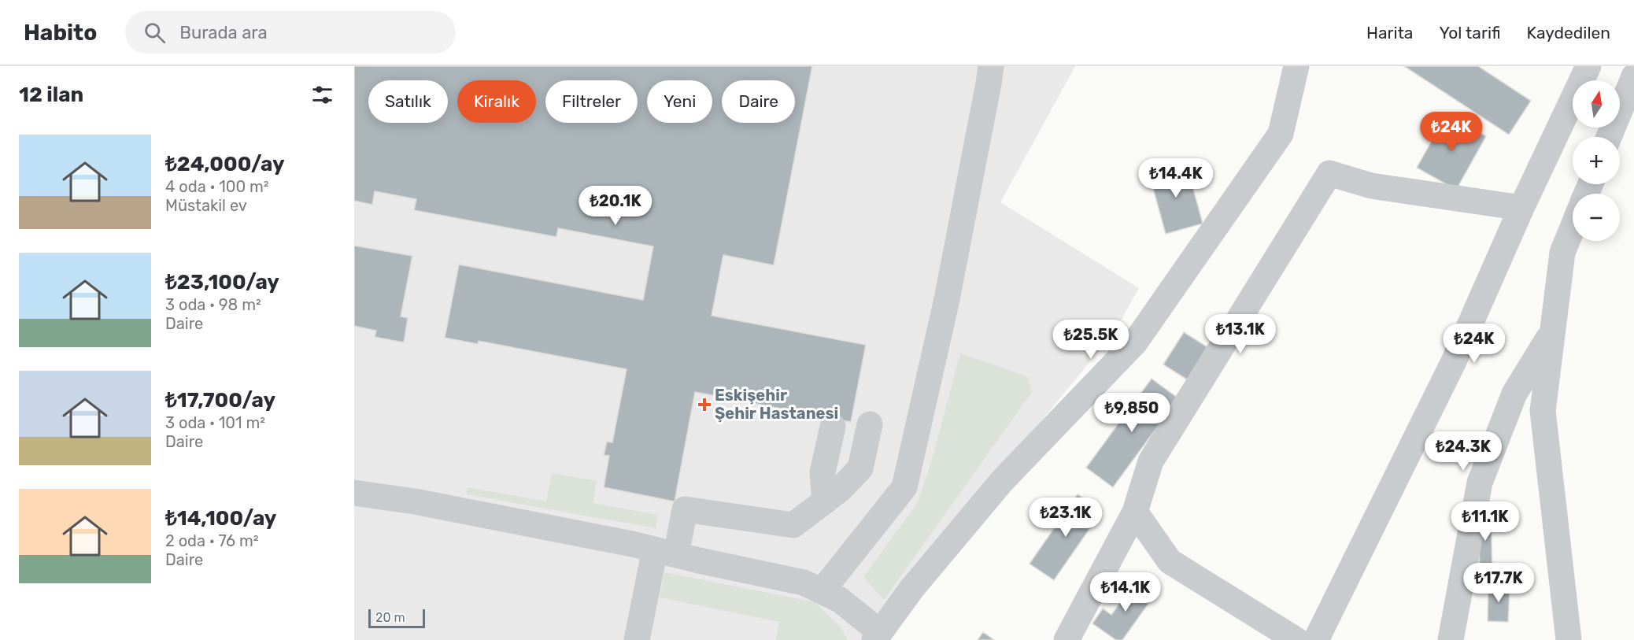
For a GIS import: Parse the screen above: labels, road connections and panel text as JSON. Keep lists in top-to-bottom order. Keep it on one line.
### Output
{"places":{"health":["Eskişehir Şehir Hastanesi"]},"scale_bar":"20 m","north":"top","page":{"header":"Habito","search":"Burada ara","nav":["Harita","Yol tarifi","Kaydedilen"],"heading":"12 ilan","map_buttons":["+","−"],"chip":["Satılık","Kiralık","Filtreler","Yeni","Daire"],"price":["₺24K","₺14.4K","₺20.1K","₺13.1K","₺25.5K","₺24K","₺9,850","₺24.3K","₺23.1K","₺11.1K","₺17.7K","₺14.1K"],"list":[{"name":"₺24,000/ay","note":"4 oda · 100 m² · Müstakil ev"},{"name":"₺23,100/ay","note":"3 oda · 98 m² · Daire"},{"name":"₺17,700/ay","note":"3 oda · 101 m² · Daire"},{"name":"₺14,100/ay","note":"2 oda · 76 m² · Daire"}],"scale":"20 m"}}
